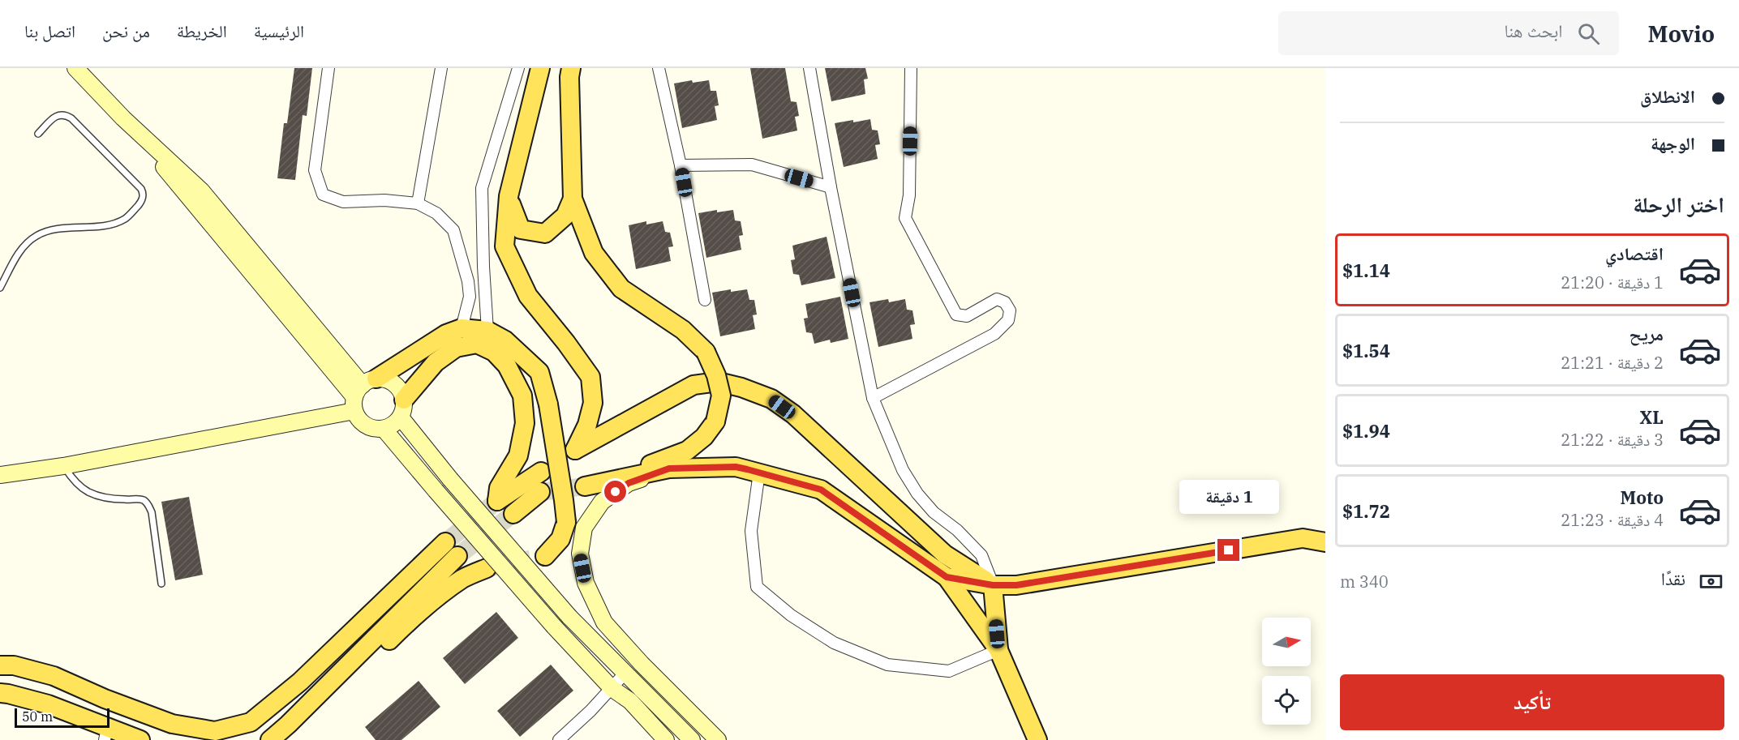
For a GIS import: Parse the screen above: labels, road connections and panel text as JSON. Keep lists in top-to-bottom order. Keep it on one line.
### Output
{"scale_bar":"50 m","north":"right","page":{"header":"Movio","search":"ابحث هنا","nav":["الرئيسية","الخريطة","من نحن","اتصل بنا"],"banner":["الانطلاق","الوجهة"],"heading":"اختر الرحلة","list":[{"name":"اقتصادي","note":"1 دقيقة · 21:20","value":"$1.14"},{"name":"مريح","note":"2 دقيقة · 21:21","value":"$1.54"},{"name":"XL","note":"3 دقيقة · 21:22","value":"$1.94"},{"name":"Moto","note":"4 دقيقة · 21:23","value":"$1.72"}],"bubble":"1 دقيقة","pay":["نقدًا","340 m"],"buttons":"تأكيد","scale":"50 m"}}
